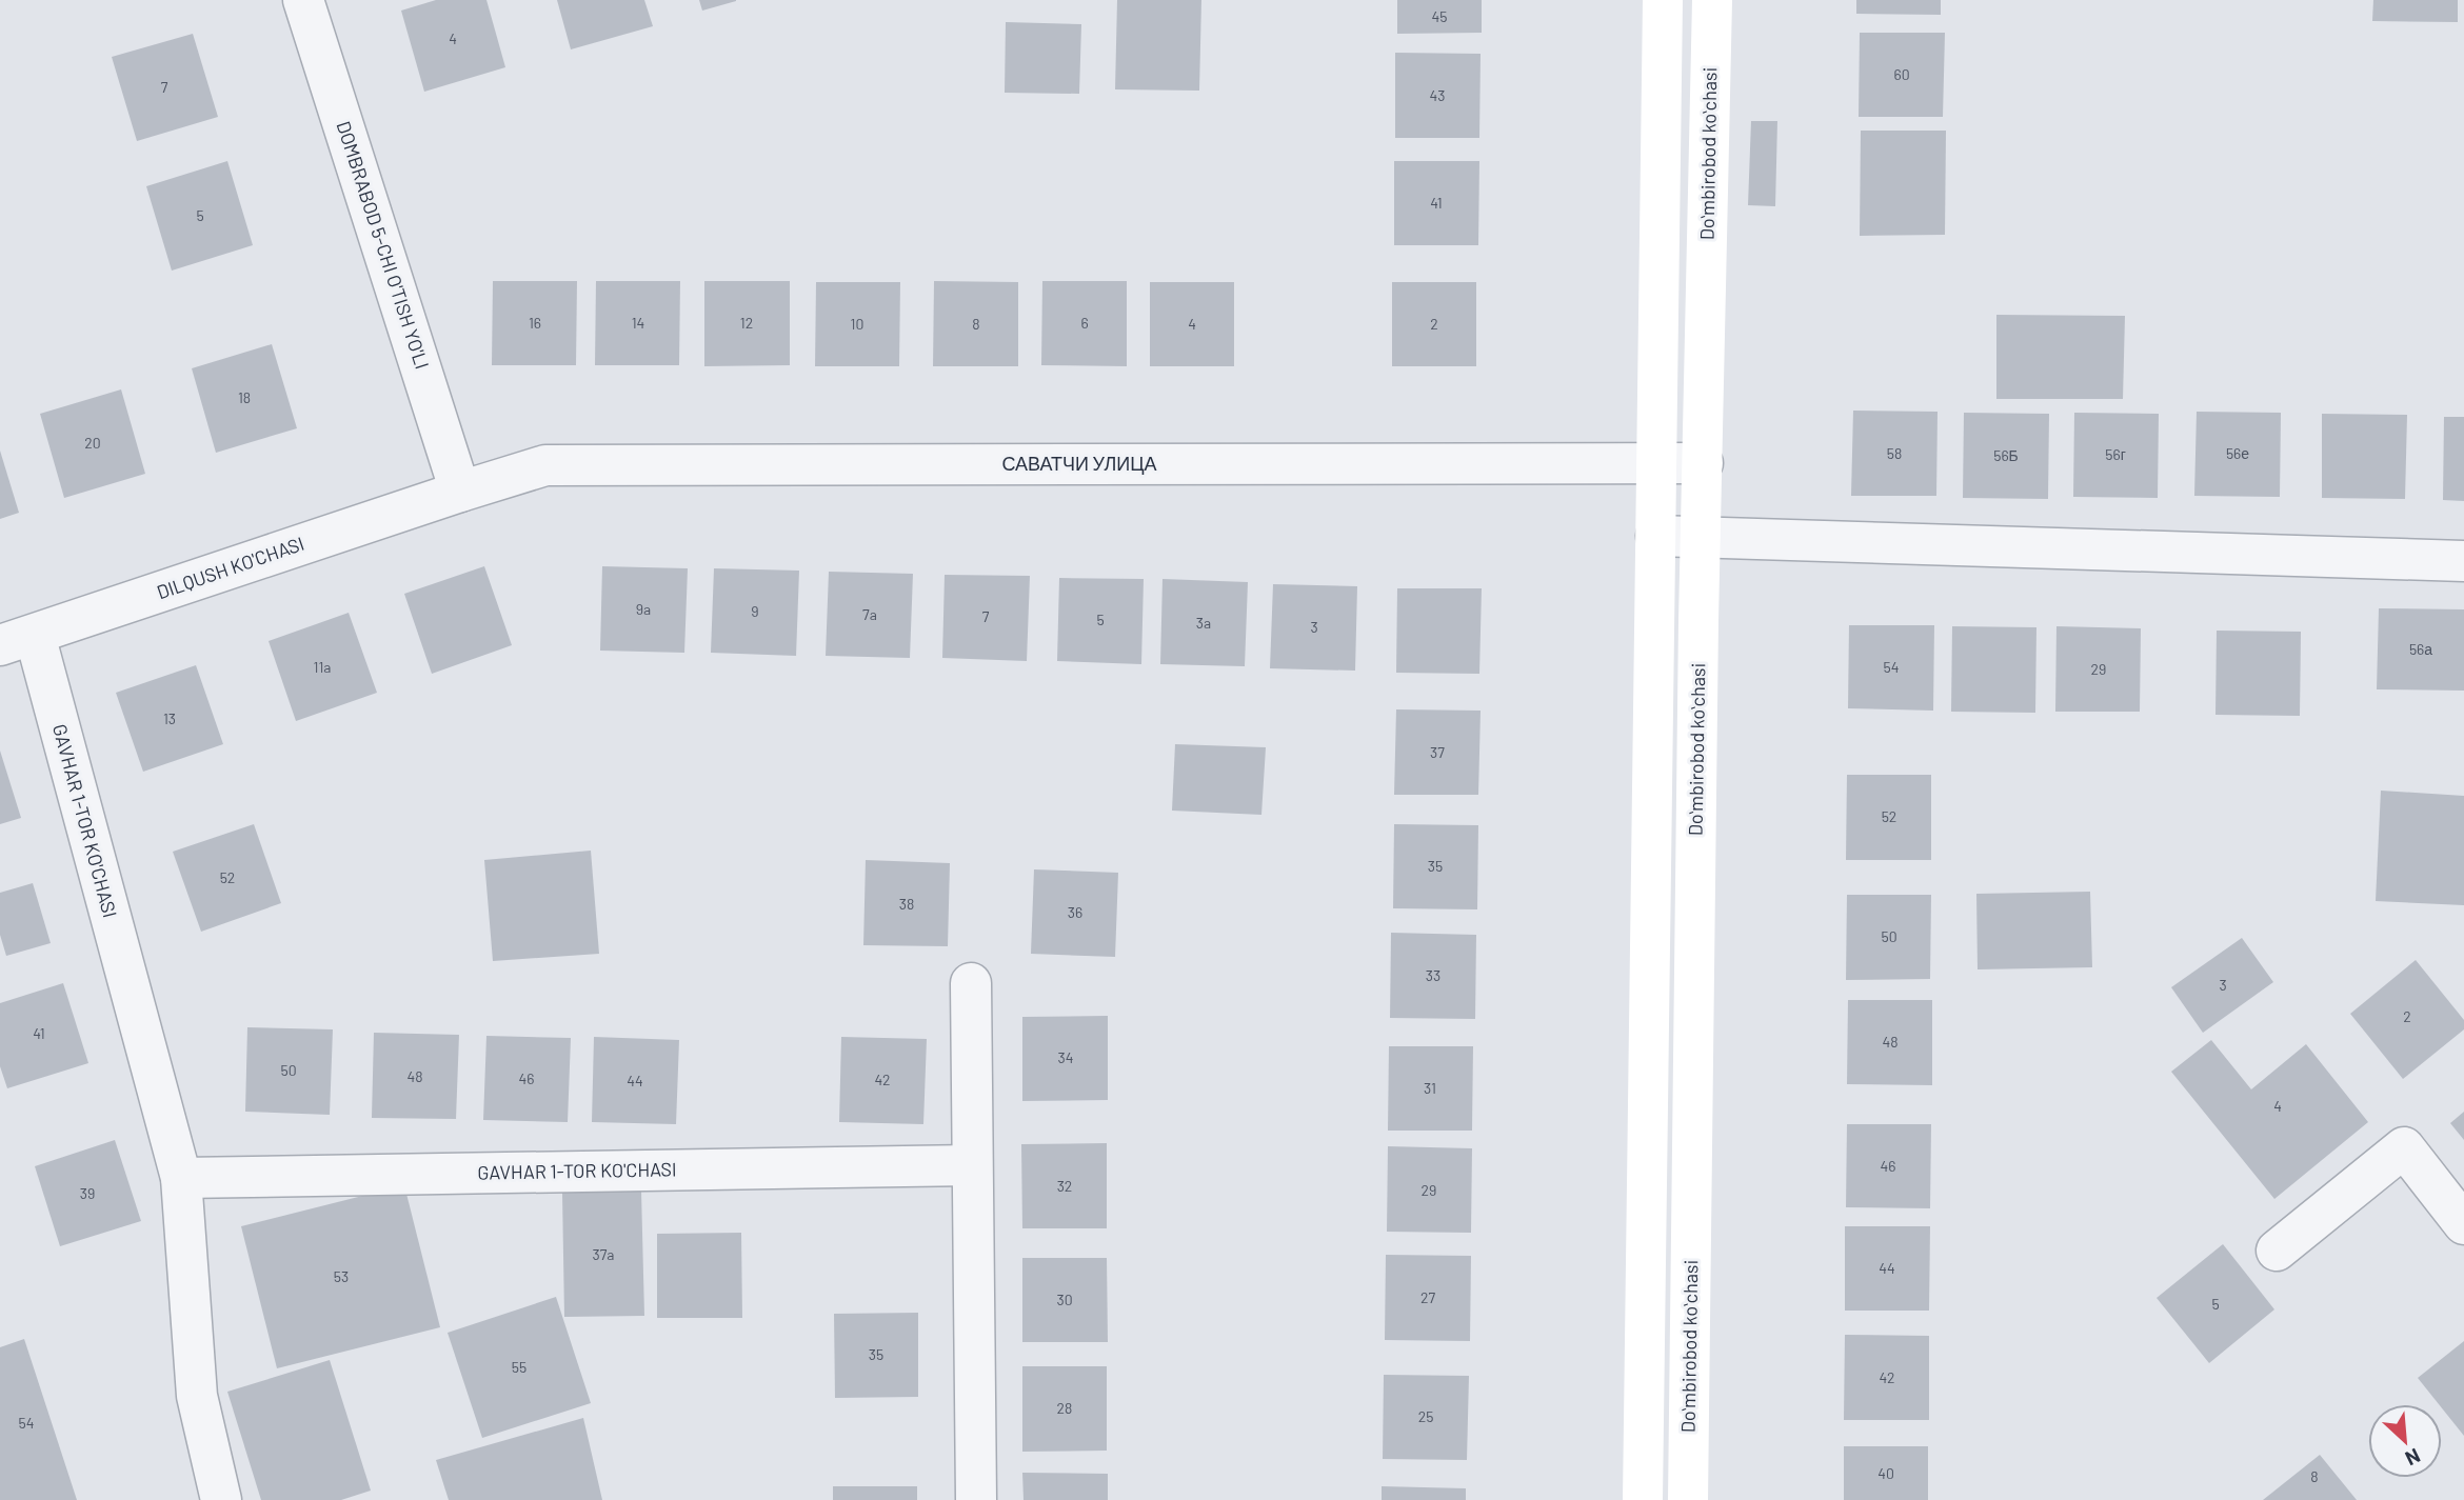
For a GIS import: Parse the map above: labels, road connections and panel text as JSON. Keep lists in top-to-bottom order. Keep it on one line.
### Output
{"streets":{"main road":["Doʻmbirobod koʻchasi"],"street":["DOMBRABOD 5-CHI O'TISH YO'LI","САВАТЧИ УЛИЦА","DILQUSH KO'CHASI","GAVHAR 1-TOR KO'CHASI"]},"crossings":[["Doʻmbirobod koʻchasi","САВАТЧИ УЛИЦА"],["DOMBRABOD 5-CHI O'TISH YO'LI","САВАТЧИ УЛИЦА"],["DOMBRABOD 5-CHI O'TISH YO'LI","DILQUSH KO'CHASI"],["САВАТЧИ УЛИЦА","DILQUSH KO'CHASI"],["DILQUSH KO'CHASI","GAVHAR 1-TOR KO'CHASI"]],"house_numbers":["45","4","60","7","43","41","5","16","14","12","6","10","8","4","2","18","20","58","56е","56г","56Б","9a","9","7a","7","5","3a","3","56а","11a","54","29","13","37","52","35","52","38","36","50","33","3","2","41","48","34","50","48","46","42","44","31","4","46","32","29","39","37a","44","53","27","30","5","35","55","42","28","25","54","40","8"],"north":"bottom right"}
